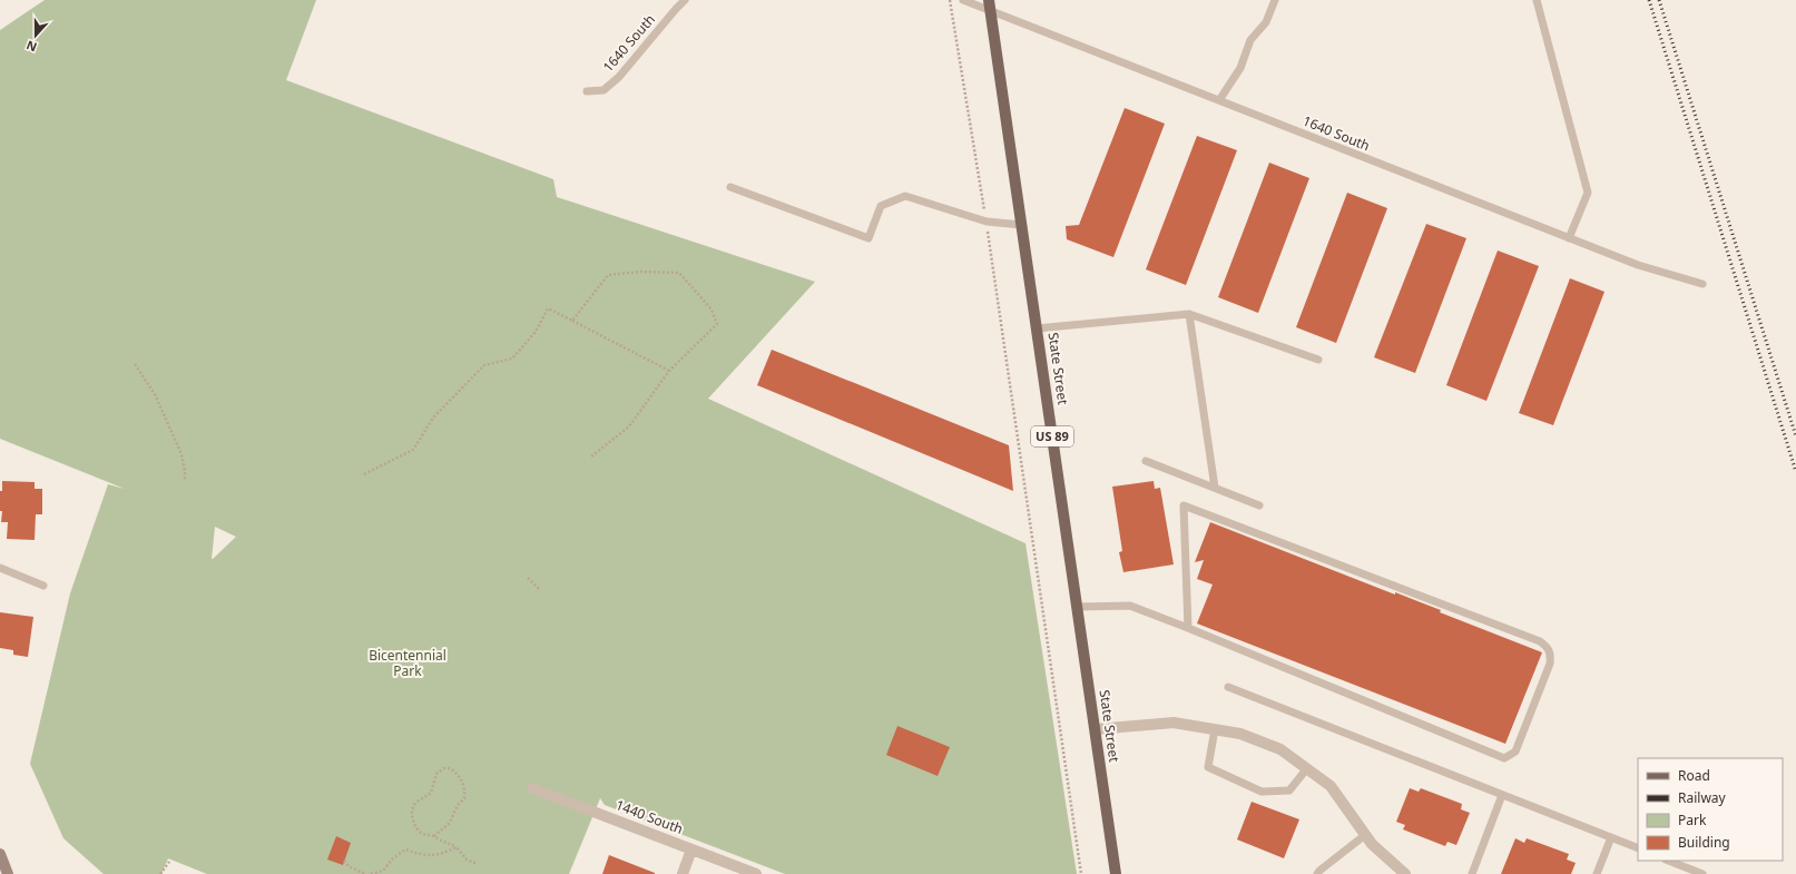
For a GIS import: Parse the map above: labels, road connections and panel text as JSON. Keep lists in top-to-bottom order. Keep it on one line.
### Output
{"streets":{"main road":["State Street","US 89"],"street":["1440 South"],"lane":["1640 South"]},"crossings":[["1640 South","State Street"]],"parks":["Bicentennial Park"],"legend":["Road","Railway","Park","Building"],"north":"bottom"}
